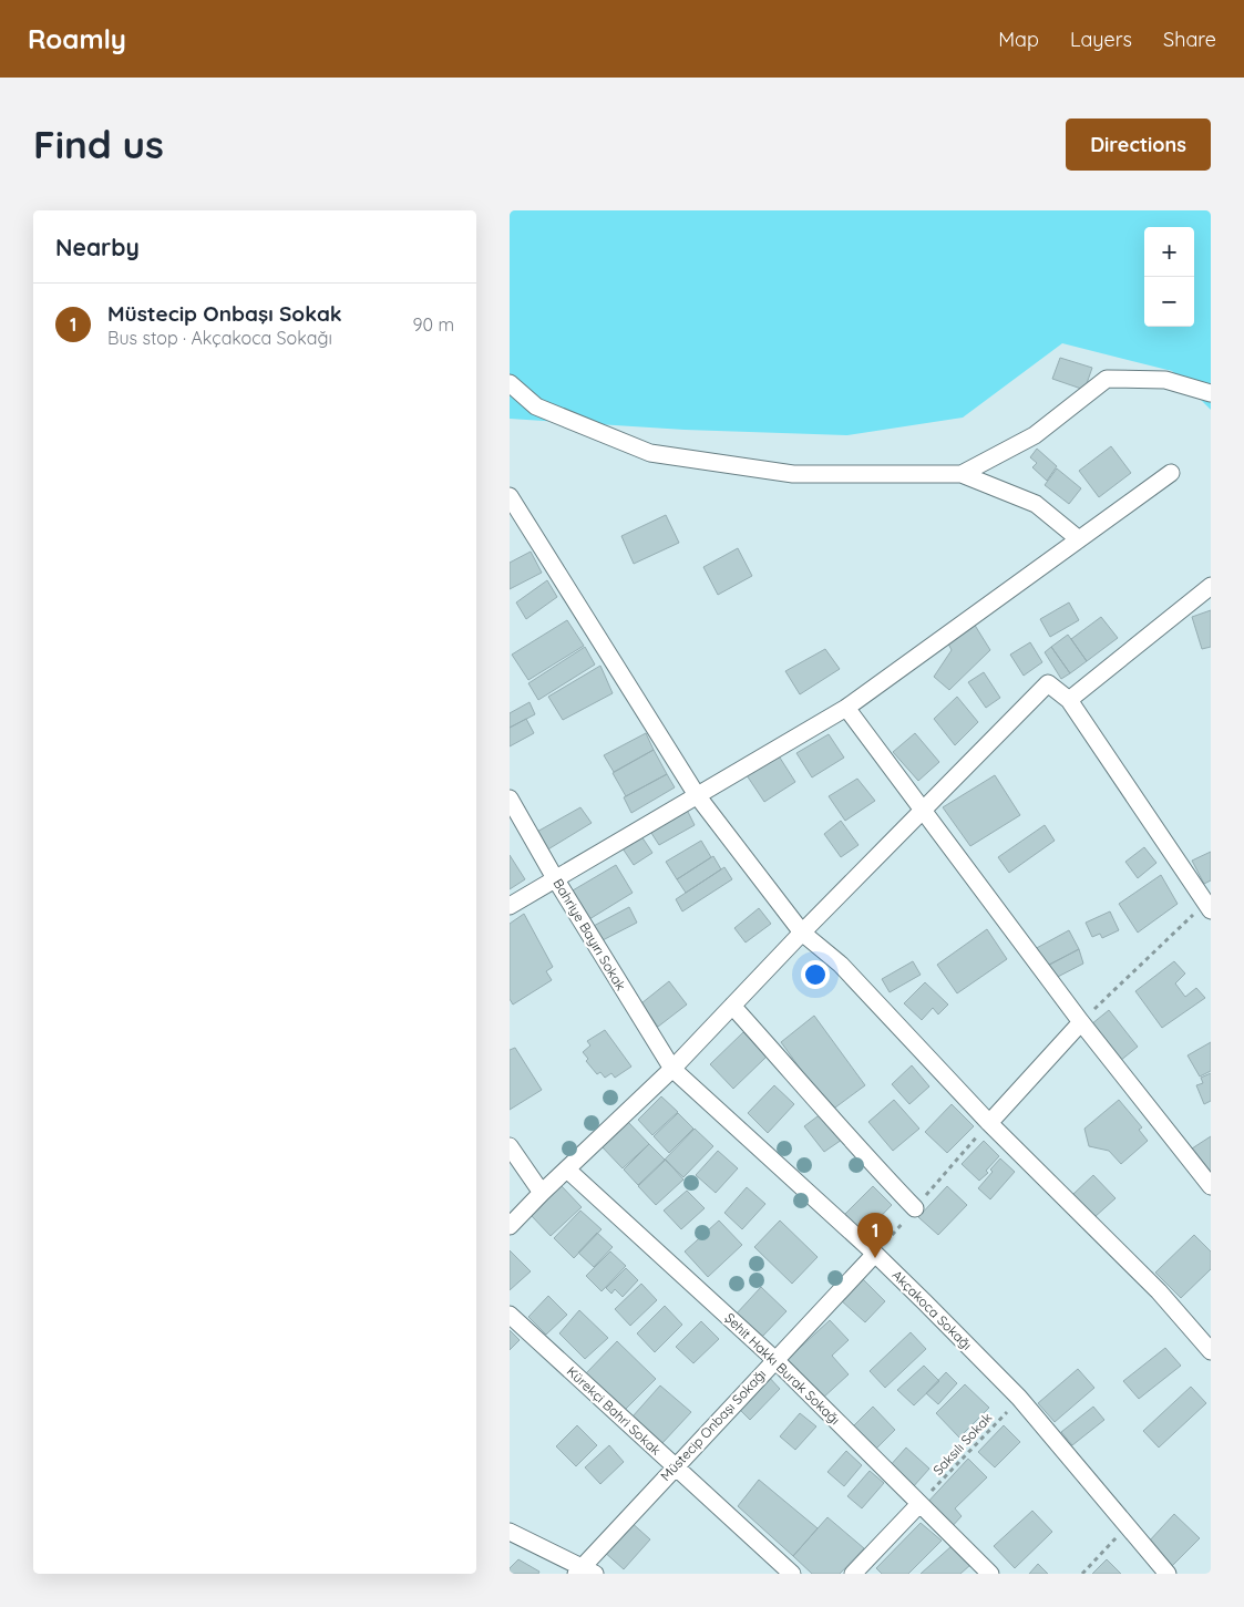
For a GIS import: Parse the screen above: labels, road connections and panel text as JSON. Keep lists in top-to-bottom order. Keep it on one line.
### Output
{"streets":{"street":["Bahriye Bayırı Sokak","Akçakoca Sokağı","Şehit Hakkı Burak Sokağı","Kürekçi Bahri Sokak","Müstecip Onbaşı Sokağı"],"path":["Saksılı Sokak"]},"crossings":[["Bahriye Bayırı Sokak","Akçakoca Sokağı"],["Akçakoca Sokağı","Müstecip Onbaşı Sokağı"],["Akçakoca Sokağı","Saksılı Sokak"],["Şehit Hakkı Burak Sokağı","Müstecip Onbaşı Sokağı"],["Şehit Hakkı Burak Sokağı","Saksılı Sokak"],["Kürekçi Bahri Sokak","Müstecip Onbaşı Sokağı"]],"page":{"header":"Roamly","nav":["Map","Layers","Share"],"buttons":"Directions","title":"Find us","heading":"Nearby","map_buttons":["+","−"],"list":[{"mark":"1","name":"Müstecip Onbaşı Sokak","note":"Bus stop · Akçakoca Sokağı","value":"90 m"}],"pins":"1"}}
